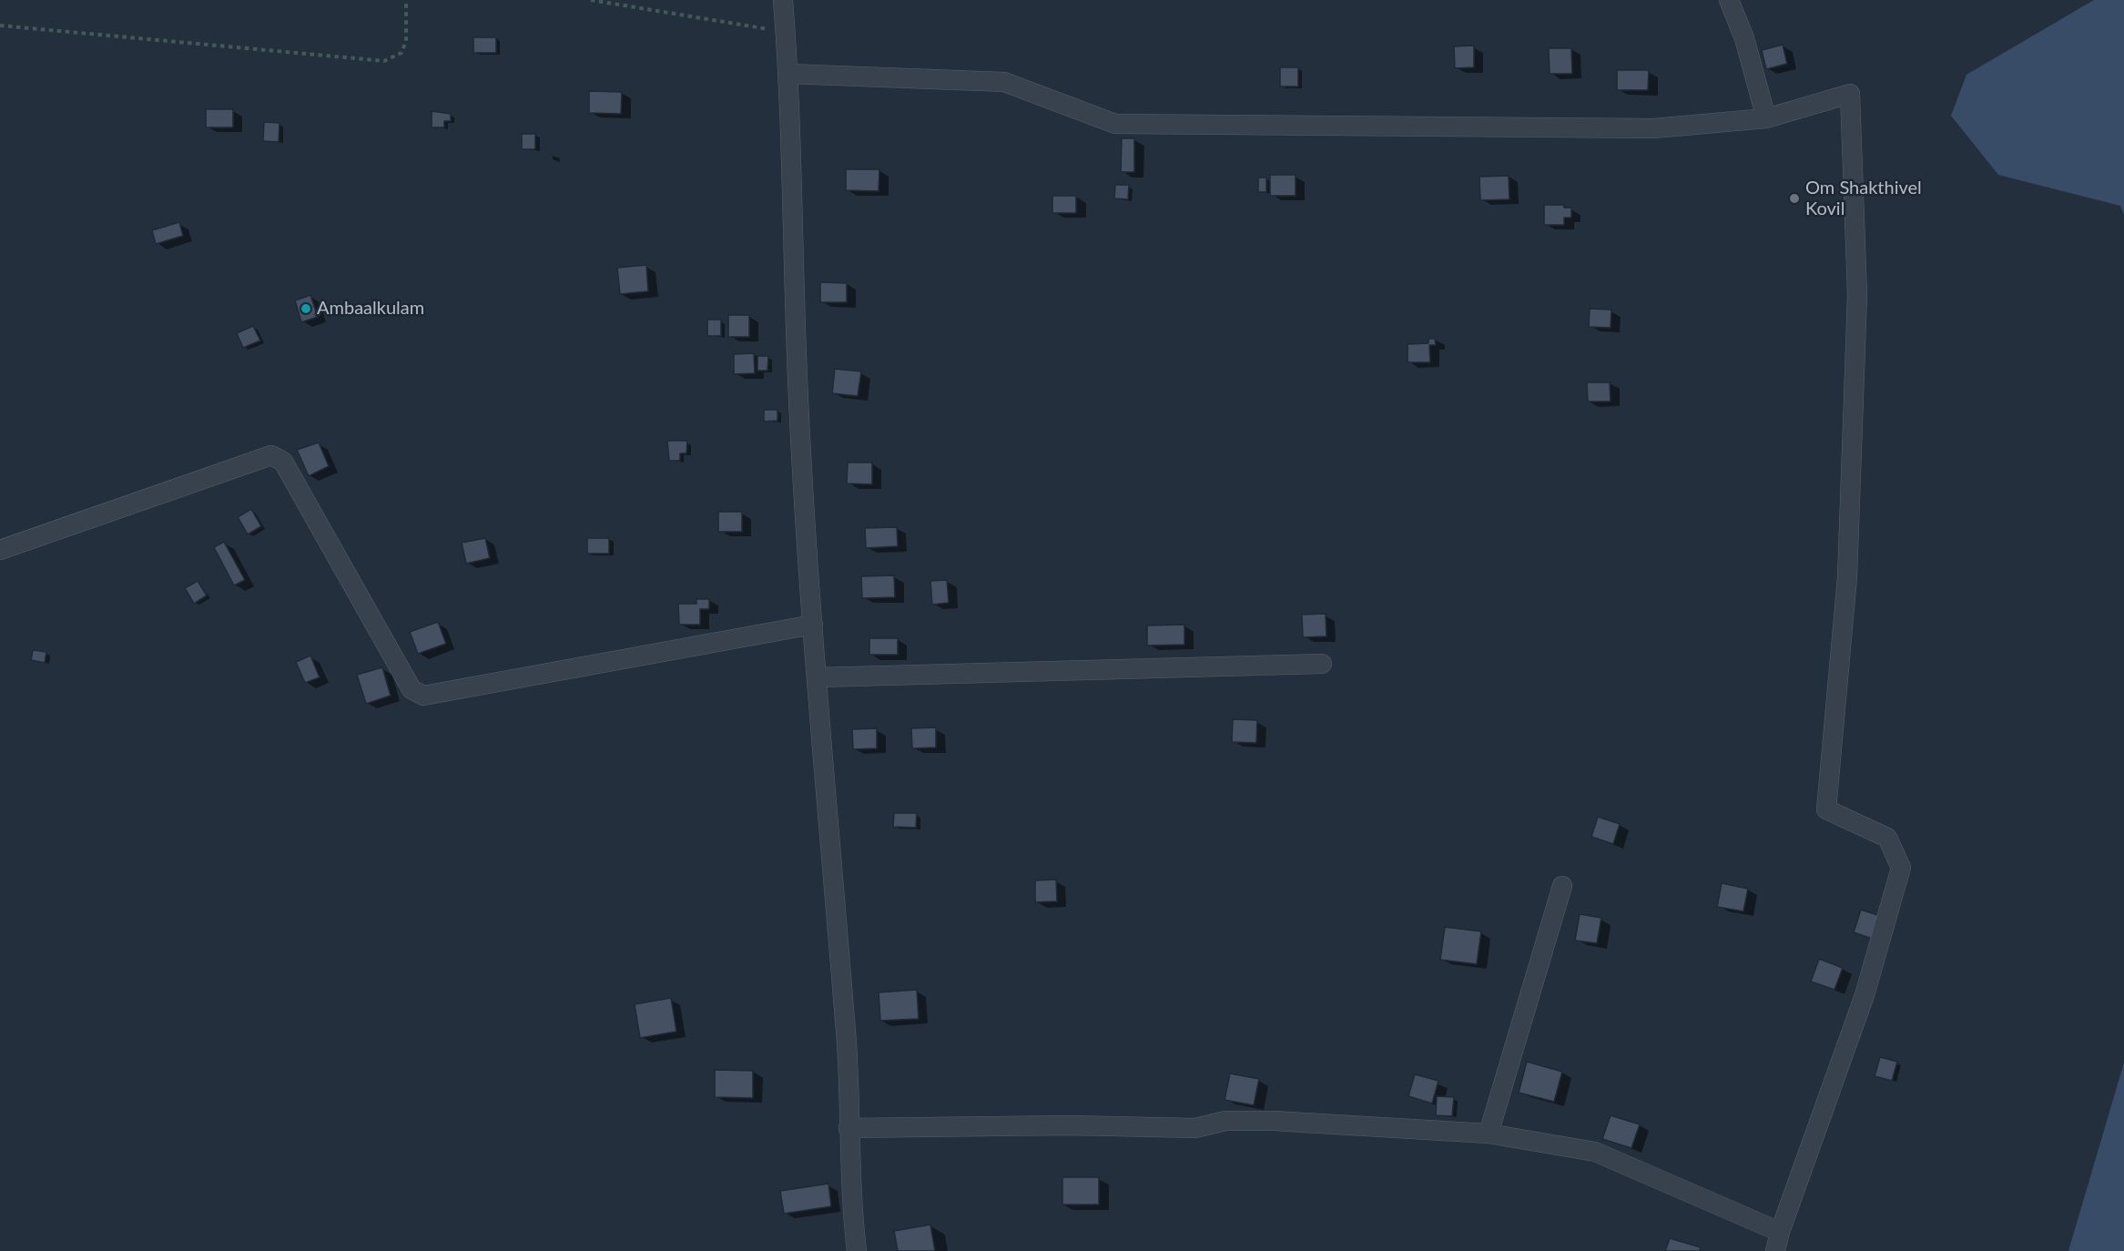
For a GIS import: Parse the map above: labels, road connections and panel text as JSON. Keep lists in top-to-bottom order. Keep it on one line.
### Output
{"places":["Om Shakthivel Kovil","Ambaalkulam"]}
